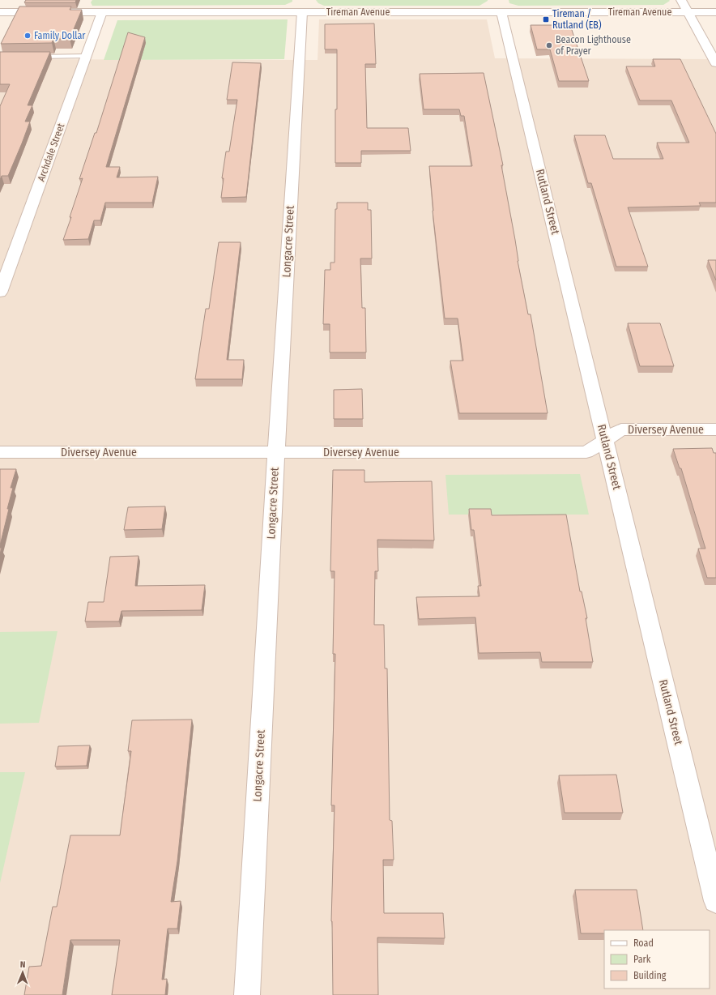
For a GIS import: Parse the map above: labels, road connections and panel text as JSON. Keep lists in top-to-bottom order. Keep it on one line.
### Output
{"streets":{"street":["Tireman Avenue","Archdale Street","Rutland Street","Longacre Street","Diversey Avenue"]},"crossings":[["Tireman Avenue","Archdale Street"],["Tireman Avenue","Rutland Street"],["Tireman Avenue","Longacre Street"],["Rutland Street","Diversey Avenue"],["Longacre Street","Diversey Avenue"]],"places":{"transit":["Tireman / Rutland (EB)"],"other":["Family Dollar","Beacon Lighthouse of Prayer"]},"legend":["Road","Park","Building"],"north":"top"}
